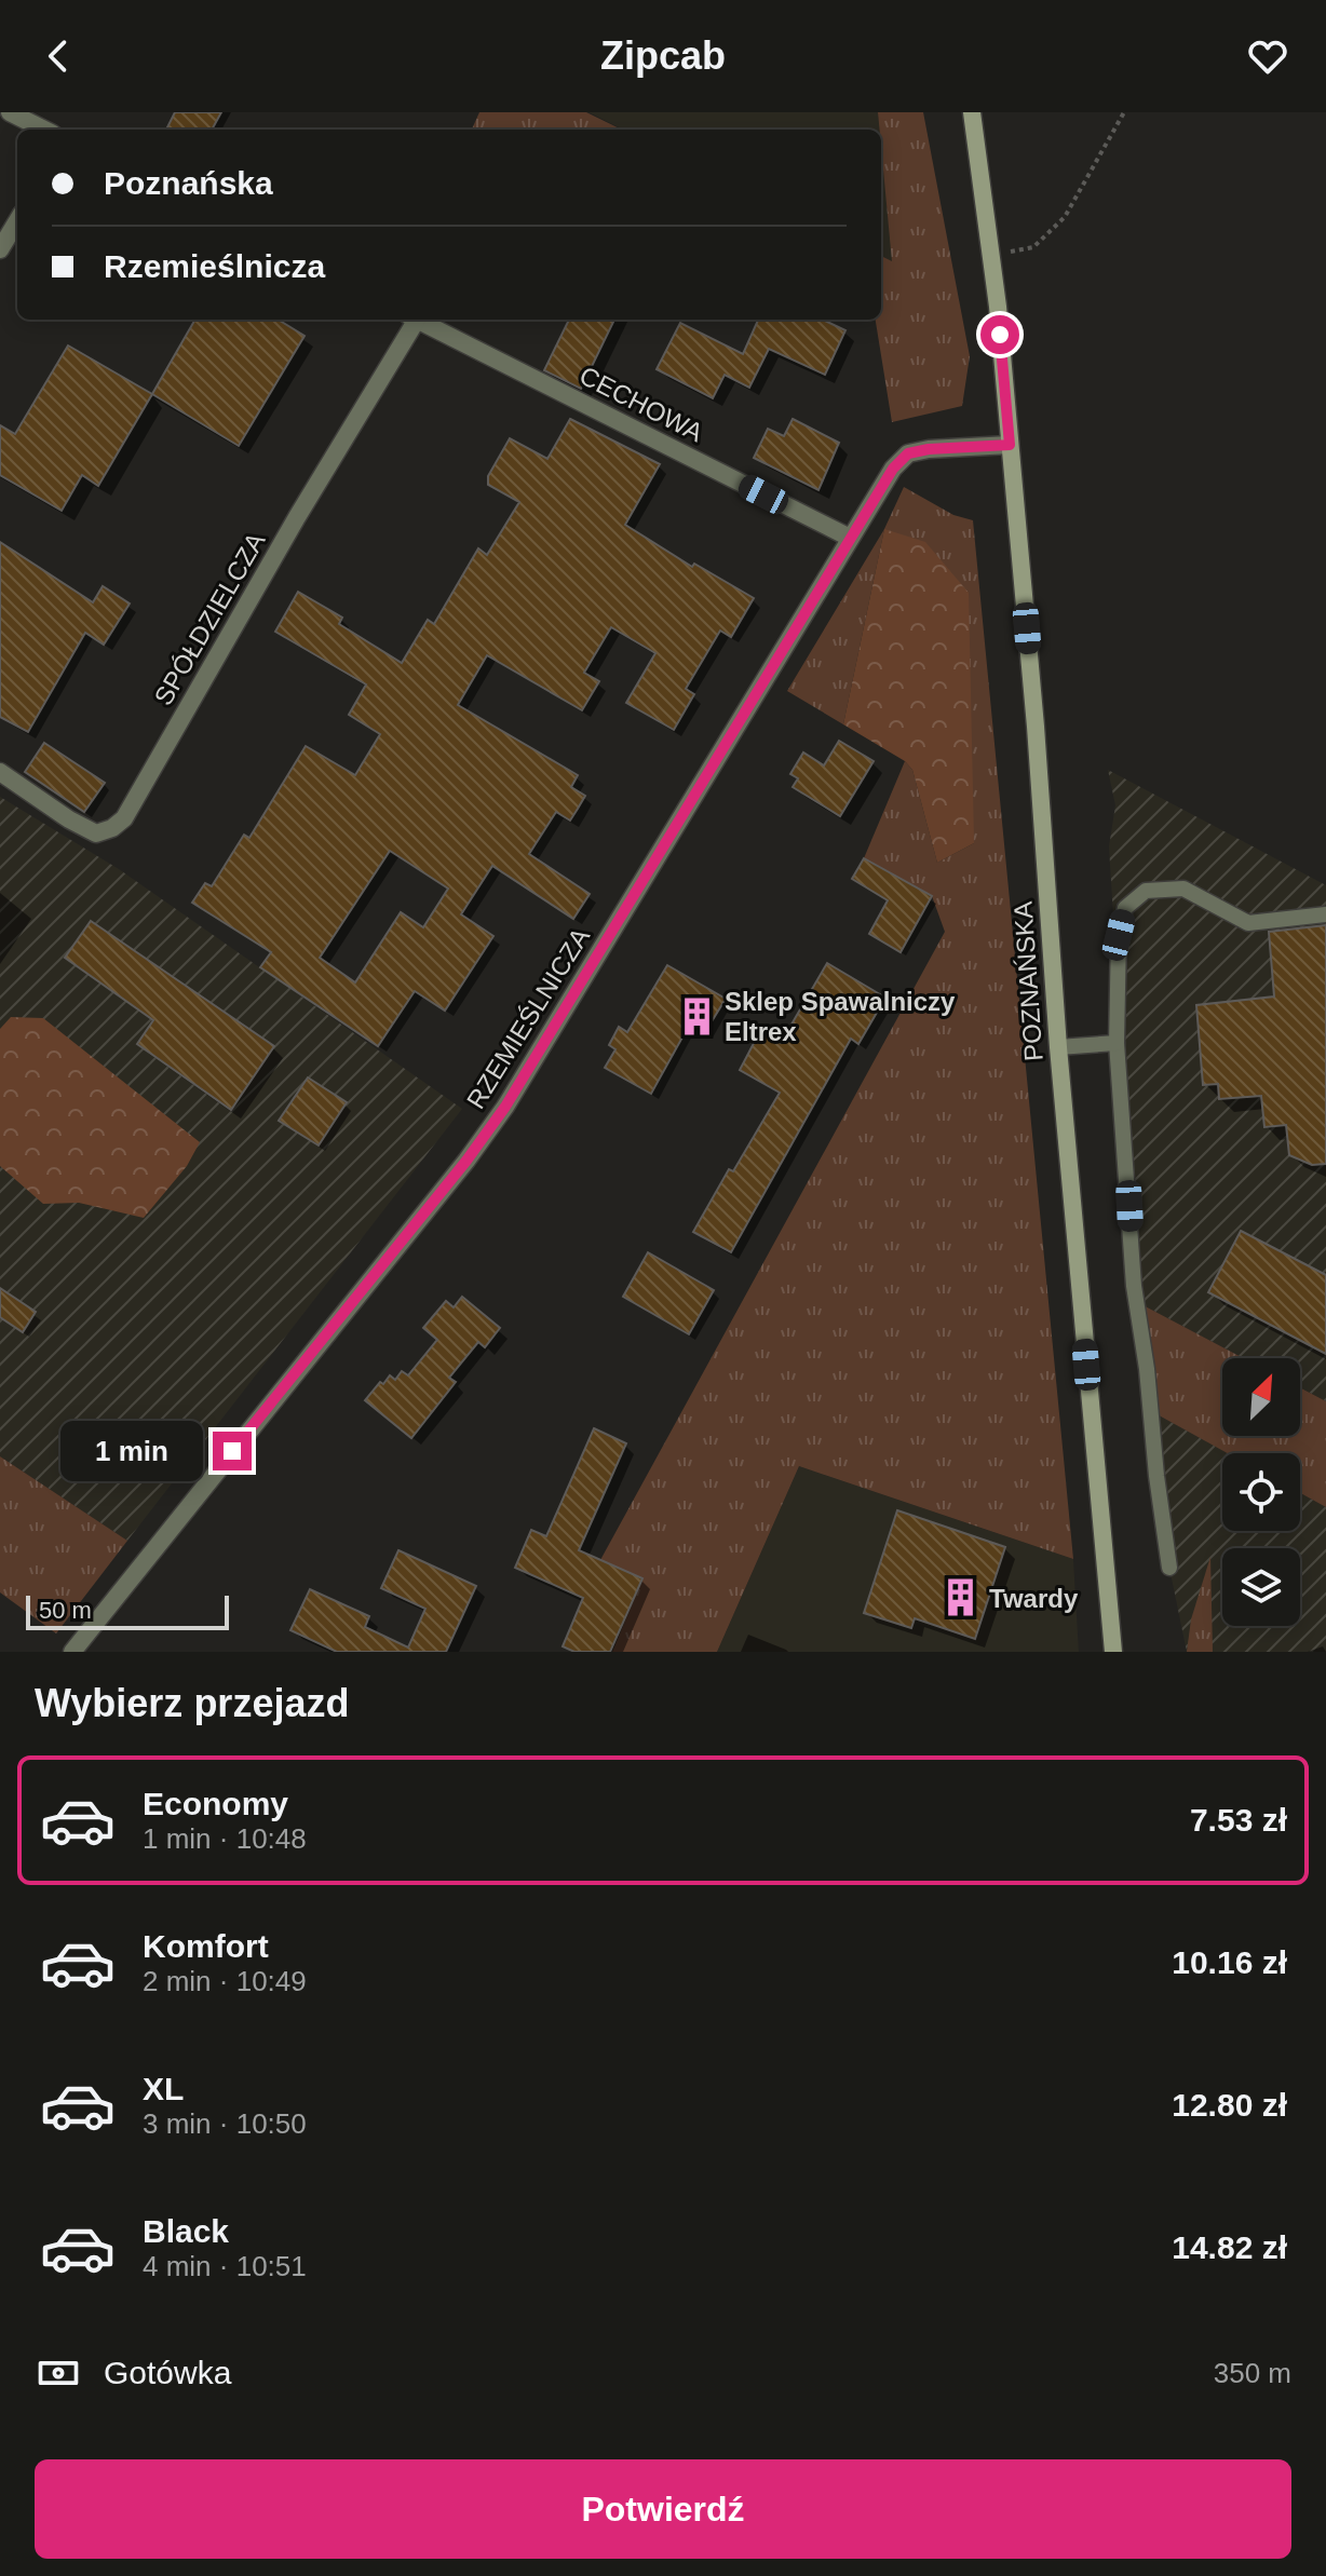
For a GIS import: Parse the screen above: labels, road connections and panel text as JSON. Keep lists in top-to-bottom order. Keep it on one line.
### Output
{"streets":{"main road":["POZNAŃSKA"],"street":["CECHOWA","SPÓŁDZIELCZA","RZEMIEŚLNICZA"]},"crossings":[["CECHOWA","RZEMIEŚLNICZA"],["POZNAŃSKA","RZEMIEŚLNICZA"]],"places":{"building":["Sklep Spawalniczy Eltrex","Twardy"]},"scale_bar":"50 m","north":"top right","page":{"header":"Zipcab","banner":["Poznańska","Rzemieślnicza"],"bubble":"1 min","scale":"50 m","heading":"Wybierz przejazd","list":[{"name":"Economy","note":"1 min · 10:48","value":"7.53 zł"},{"name":"Komfort","note":"2 min · 10:49","value":"10.16 zł"},{"name":"XL","note":"3 min · 10:50","value":"12.80 zł"},{"name":"Black","note":"4 min · 10:51","value":"14.82 zł"}],"pay":["Gotówka","350 m"],"buttons":"Potwierdź"}}
